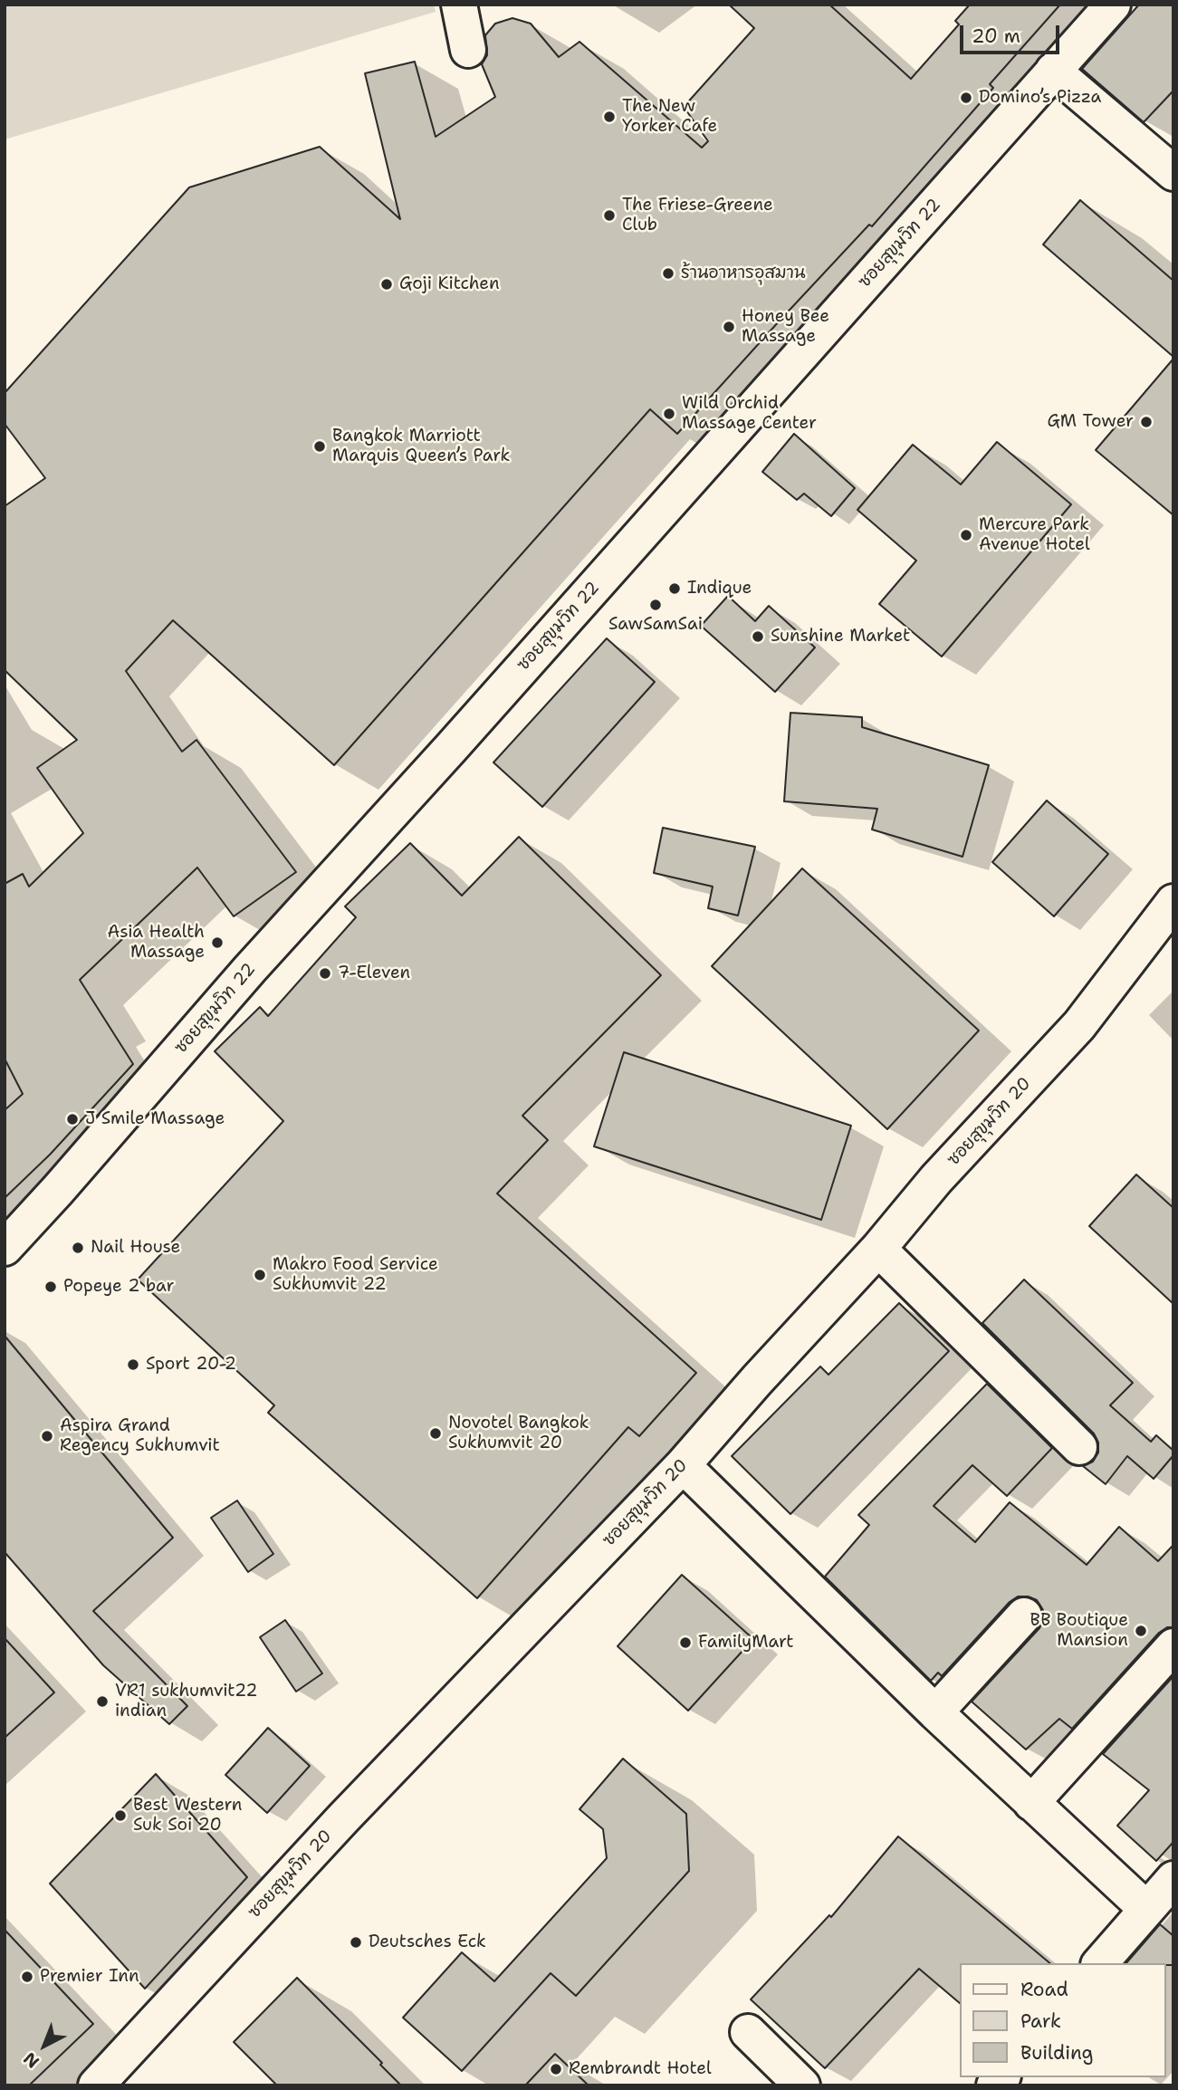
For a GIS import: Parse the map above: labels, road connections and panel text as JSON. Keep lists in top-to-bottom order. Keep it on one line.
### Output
{"streets":{"street":["ซอยสุขุมวิท 22","ซอยสุขุมวิท 20"]},"places":["Domino’s Pizza","The New Yorker Cafe","The Friese-Greene Club","ร้านอาหารอุสมาน","Goji Kitchen","Honey Bee Massage","Wild Orchid Massage Center","GM Tower","Bangkok Marriott Marquis Queen’s Park","Mercure Park Avenue Hotel","Indique","SawSamSai","Sunshine Market","Asia Health Massage","7-Eleven","J Smile Massage","Nail House","Makro Food Service Sukhumvit 22","Popeye 2 bar","Sport 20-2","Novotel Bangkok Sukhumvit 20","Aspira Grand Regency Sukhumvit","BB Boutique Mansion","FamilyMart","VR1 sukhumvit22 indian","Best Western Suk Soi 20","Deutsches Eck","Premier Inn","Rembrandt Hotel"],"legend":["Road","Park","Building"],"scale_bar":"20 m","north":"bottom left"}
